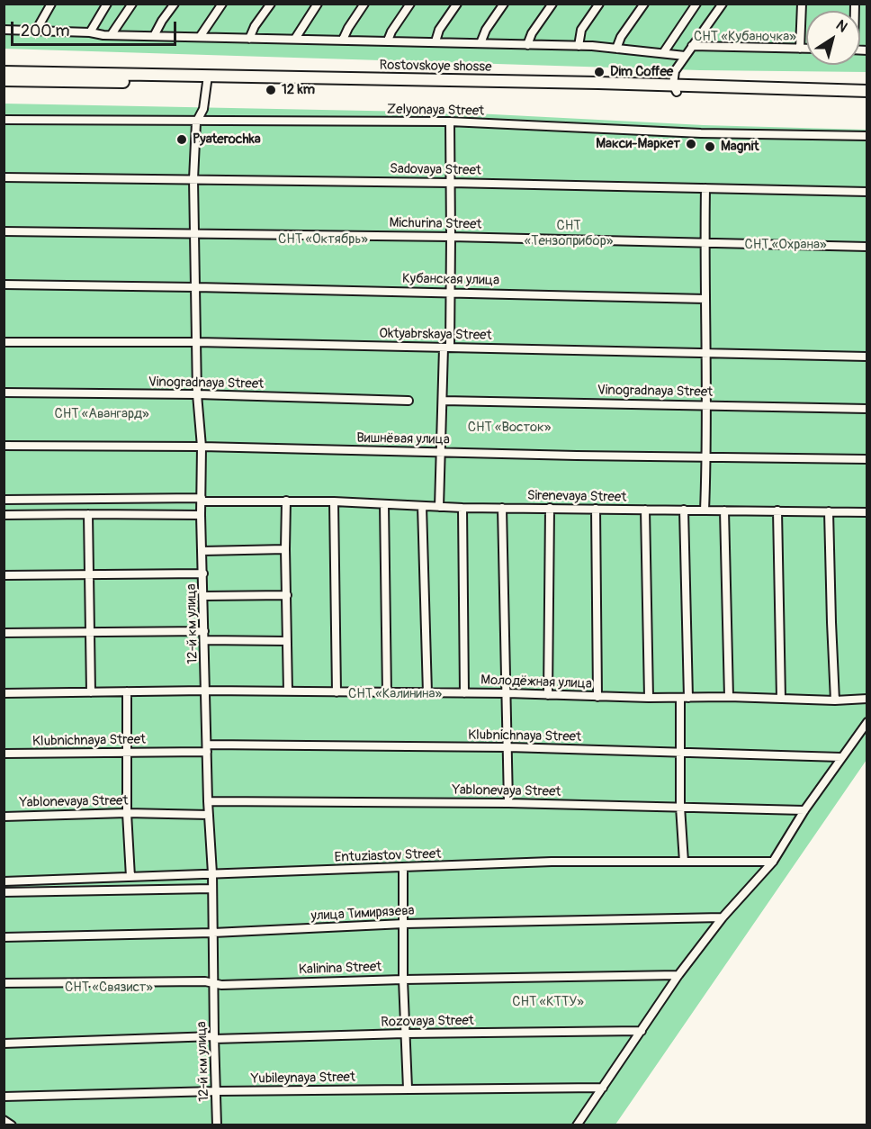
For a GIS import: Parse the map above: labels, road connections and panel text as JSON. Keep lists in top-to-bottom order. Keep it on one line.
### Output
{"streets":{"highway":["Rostovskoye shosse"],"street":["Zelyonaya Street","Sadovaya Street","Michurina Street","Кубанская улица","Oktyabrskaya Street","Vinogradnaya Street","Вишнёвая улица","Sirenevaya Street","12-й км улица","Молодёжная улица","Klubnichnaya Street","Yablonevaya Street","Entuziastov Street","улица Тимирязева","Kalinina Street","Rozovaya Street","Yubileynaya Street"]},"crossings":[["Rostovskoye shosse","12-й км улица"],["Zelyonaya Street","12-й км улица"],["Sadovaya Street","12-й км улица"],["Michurina Street","12-й км улица"],["Кубанская улица","12-й км улица"],["Oktyabrskaya Street","12-й км улица"],["Vinogradnaya Street","12-й км улица"],["Вишнёвая улица","12-й км улица"],["Sirenevaya Street","12-й км улица"],["12-й км улица","Молодёжная улица"],["12-й км улица","Klubnichnaya Street"],["12-й км улица","Yablonevaya Street"],["12-й км улица","Entuziastov Street"],["12-й км улица","улица Тимирязева"],["12-й км улица","Kalinina Street"],["12-й км улица","Rozovaya Street"],["12-й км улица","Yubileynaya Street"]],"parks":["СНТ «Кубаночка»","СНТ «Тензоприбор»","СНТ «Октябрь»","СНТ «Охрана»","СНТ «Авангард»","СНТ «Восток»","СНТ «Калинина»","СНТ «Связист»","СНТ «КТТУ»"],"places":["Dim Coffee","12 km","Pyaterochka","Макси-Маркет","Magnit"],"scale_bar":"200 m","north":"top right"}
